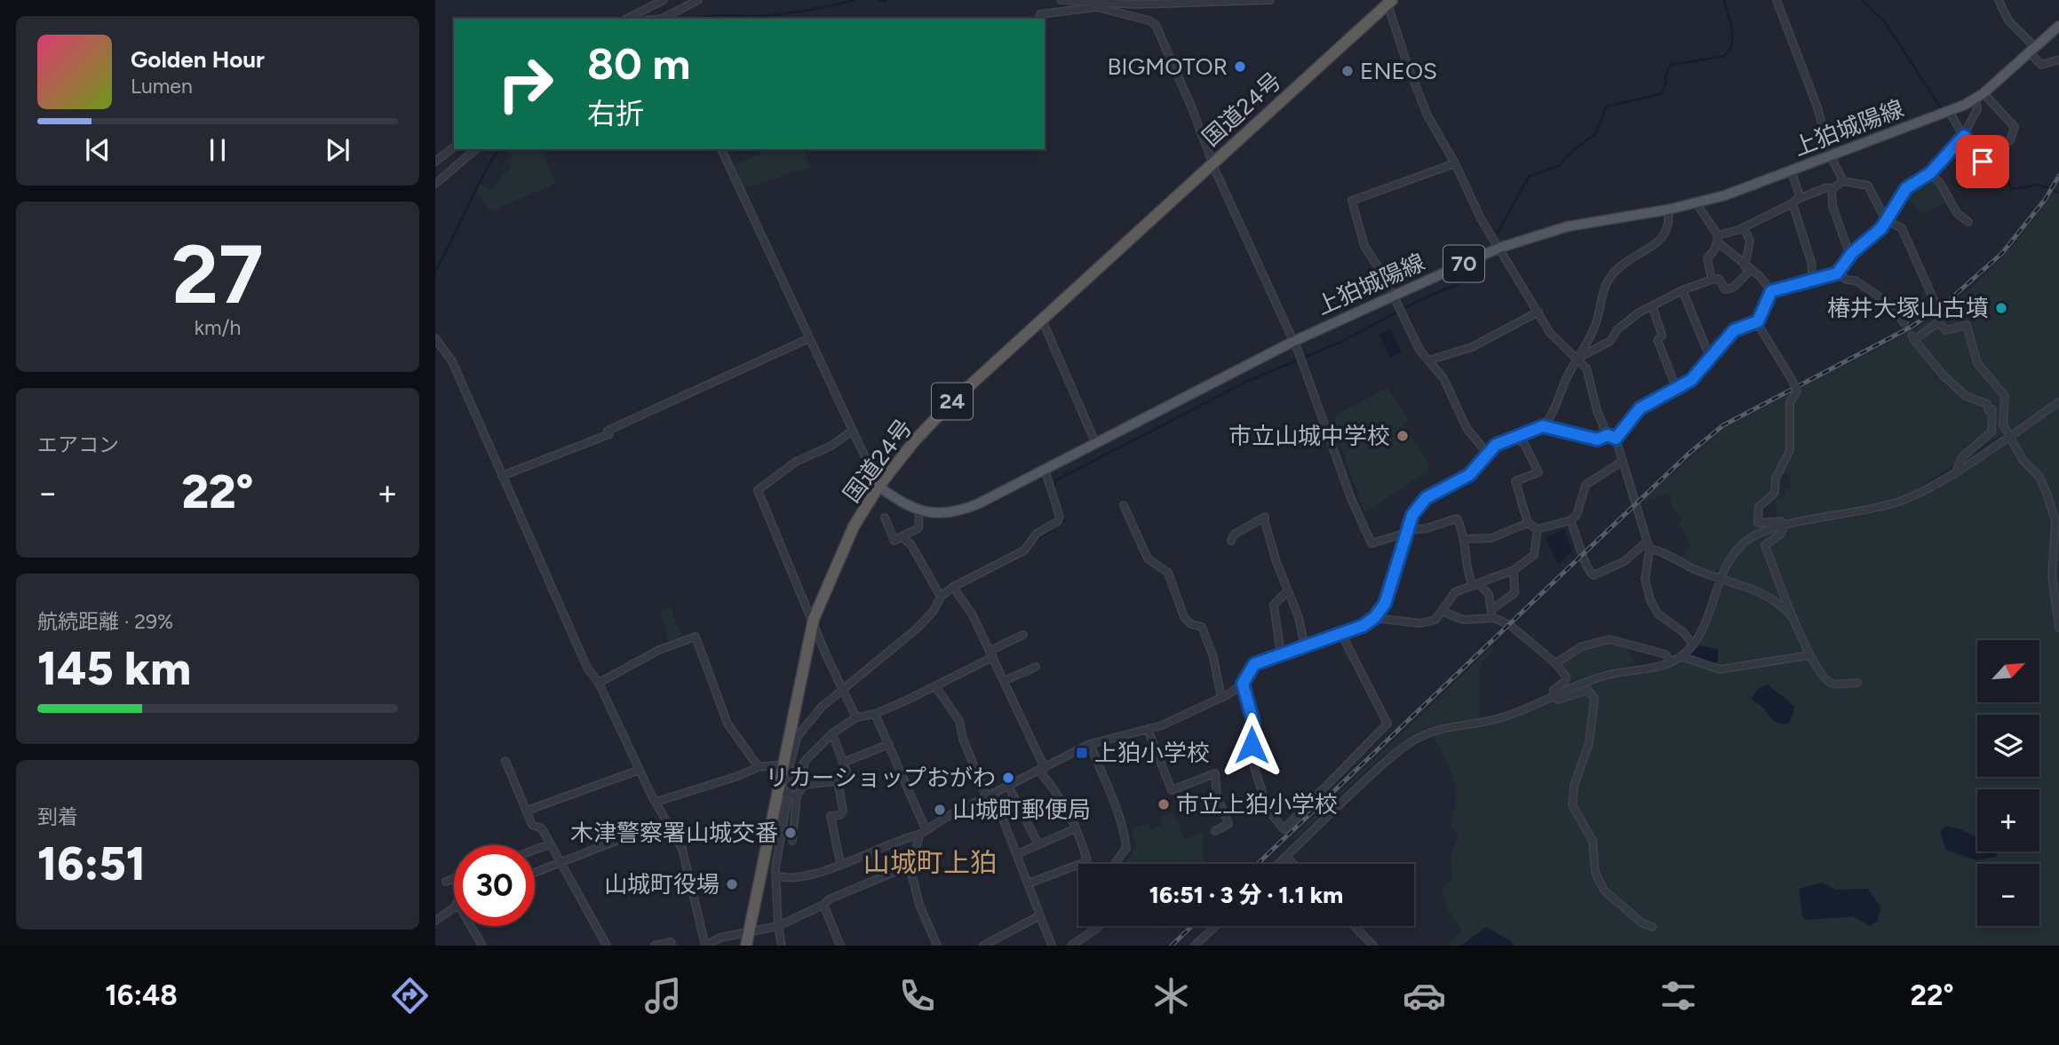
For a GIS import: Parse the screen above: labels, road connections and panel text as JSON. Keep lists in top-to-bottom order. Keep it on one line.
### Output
{"streets":{"highway":["国道24号","24"],"main road":["上狛城陽線","70"]},"crossings":[["国道24号","上狛城陽線"]],"districts":["山城町上狛"],"places":{"other":["BIGMOTOR","ENEOS","椿井大塚山古墳","市立山城中学校","リカーショップおがわ","市立上狛小学校","山城町郵便局","木津警察署山城交番","山城町役場"],"transit":["上狛小学校"]},"north":"top right","page":{"turn":["80 m","右折"],"song":["Golden Hour","Lumen"],"tile":[["27","km/h"],"エアコン",["航続距離 · 29%","145 km"],["到着","16:51"]],"heat":["−","22°","+"],"map_buttons":["+","−"],"limit":"30","trip":"16:51 · 3 分 · 1.1 km","tabs":["16:48","22°"]}}
